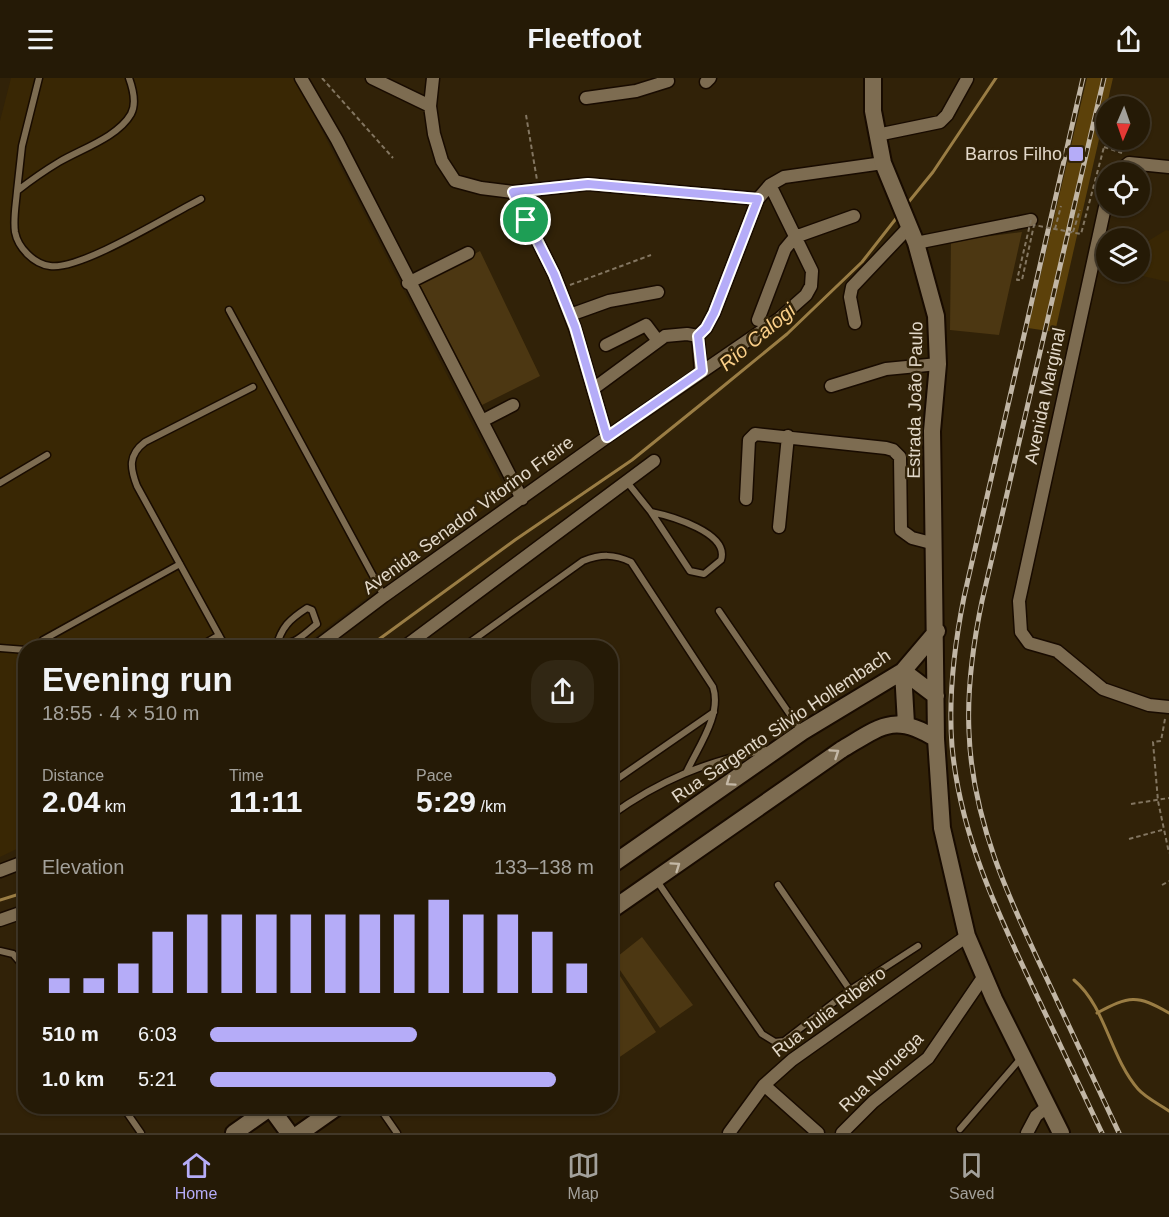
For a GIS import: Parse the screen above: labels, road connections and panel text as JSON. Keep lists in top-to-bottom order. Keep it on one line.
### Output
{"streets":{"main road":["Estrada João Paulo","Rua Sargento Silvio Hollembach"],"street":["Avenida Marginal","Avenida Senador Vitorino Freire","Rua Julia Ribeiro","Rua Noruega"]},"crossings":[["Estrada João Paulo","Rua Sargento Silvio Hollembach"],["Estrada João Paulo","Rua Julia Ribeiro"],["Estrada João Paulo","Rua Noruega"]],"water":["Rio Calogi"],"places":{"transit":["Barros Filho"]},"north":"bottom","page":{"header":"Fleetfoot","heading":["Evening run","18:55 · 4 × 510 m"],"stats":[["Distance","2.04 km"],["Time","11:11"],["Pace","5:29 /km"]],"chart":["Elevation","133–138 m"],"list":[{"name":"510 m","note":"6:03"},{"name":"1.0 km","note":"5:21"}],"tabs":["Home","Map","Saved"]}}
